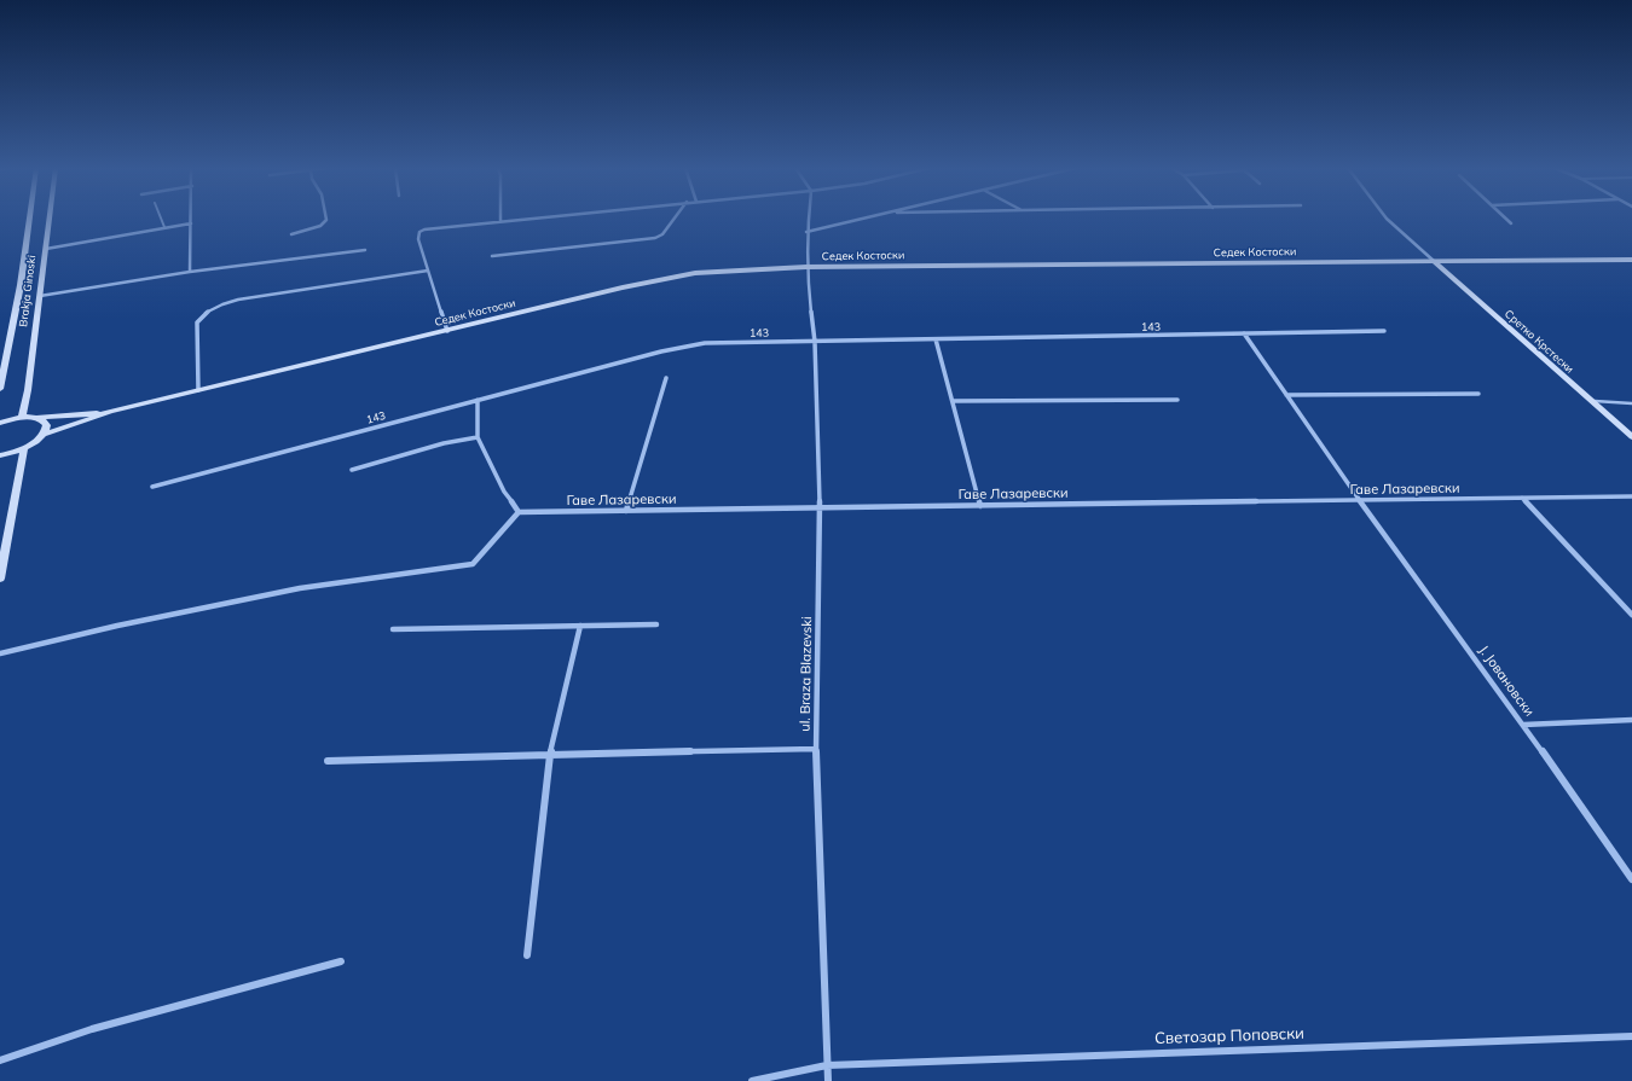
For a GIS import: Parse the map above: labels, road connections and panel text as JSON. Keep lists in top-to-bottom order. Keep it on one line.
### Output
{"streets":{"main road":["Седек Костоски","Brakja Ginoski","Сретко Крстески"],"street":["143","Гаве Лазаревски","ul. Braza Blazevski","Ј. Јовановски","Светозар Поповски"]},"crossings":[["Седек Костоски","Сретко Крстески"],["Седек Костоски","ul. Braza Blazevski"],["143","ul. Braza Blazevski"],["143","Ј. Јовановски"],["Гаве Лазаревски","ul. Braza Blazevski"],["Гаве Лазаревски","Ј. Јовановски"],["ul. Braza Blazevski","Светозар Поповски"]]}
